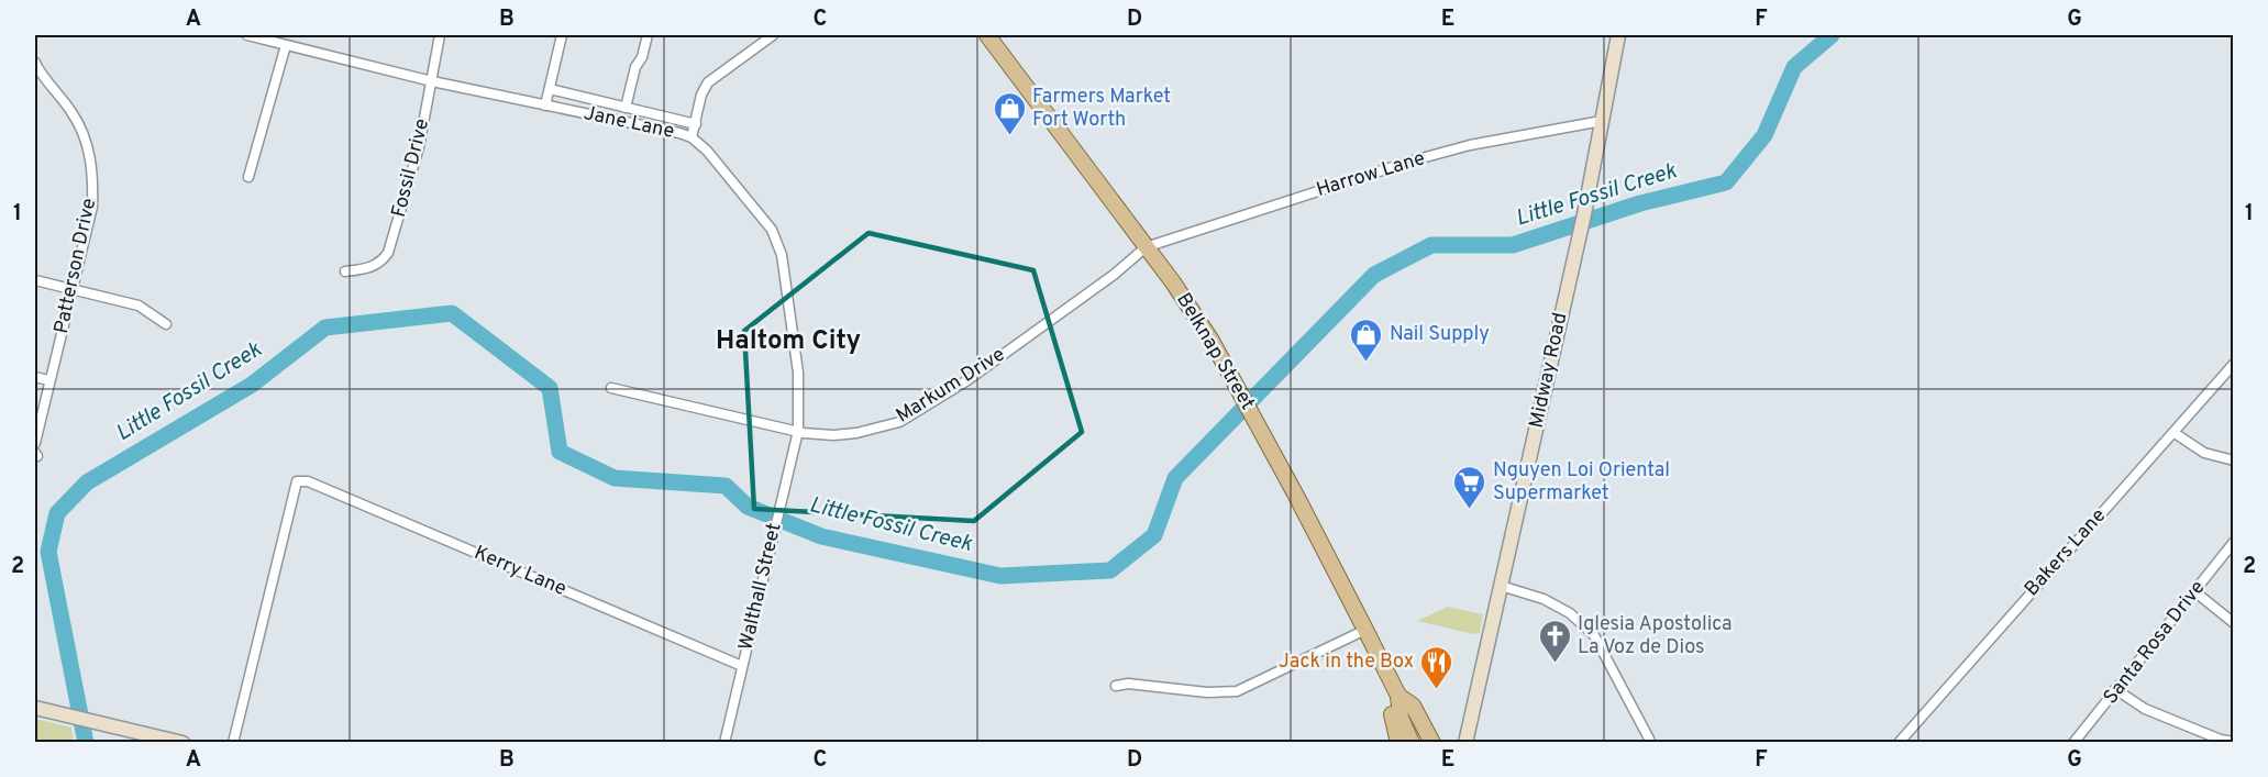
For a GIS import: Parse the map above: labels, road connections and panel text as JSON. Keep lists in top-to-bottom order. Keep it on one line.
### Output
{"streets":{"main road":["Belknap Street","Midway Road"],"street":["Jane Lane","Fossil Drive","Harrow Lane","Patterson Drive","Markum Drive","Bakers Lane","Kerry Lane","Walthall Street","Santa Rosa Drive"]},"crossings":[["Jane Lane","Fossil Drive"],["Jane Lane","Markum Drive"],["Jane Lane","Walthall Street"],["Harrow Lane","Belknap Street"],["Harrow Lane","Midway Road"],["Harrow Lane","Markum Drive"],["Belknap Street","Markum Drive"],["Markum Drive","Walthall Street"],["Kerry Lane","Walthall Street"]],"districts":["Haltom City"],"water":["Little Fossil Creek"],"places":{"shop":["Farmers Market Fort Worth","Nail Supply"],"supermarket":["Nguyen Loi Oriental Supermarket"],"church":["Iglesia Apostolica La Voz de Dios"],"restaurant":["Jack in the Box"]},"grid":{"columns":["A","B","C","D","E","F","G"],"rows":["1","2"]}}
